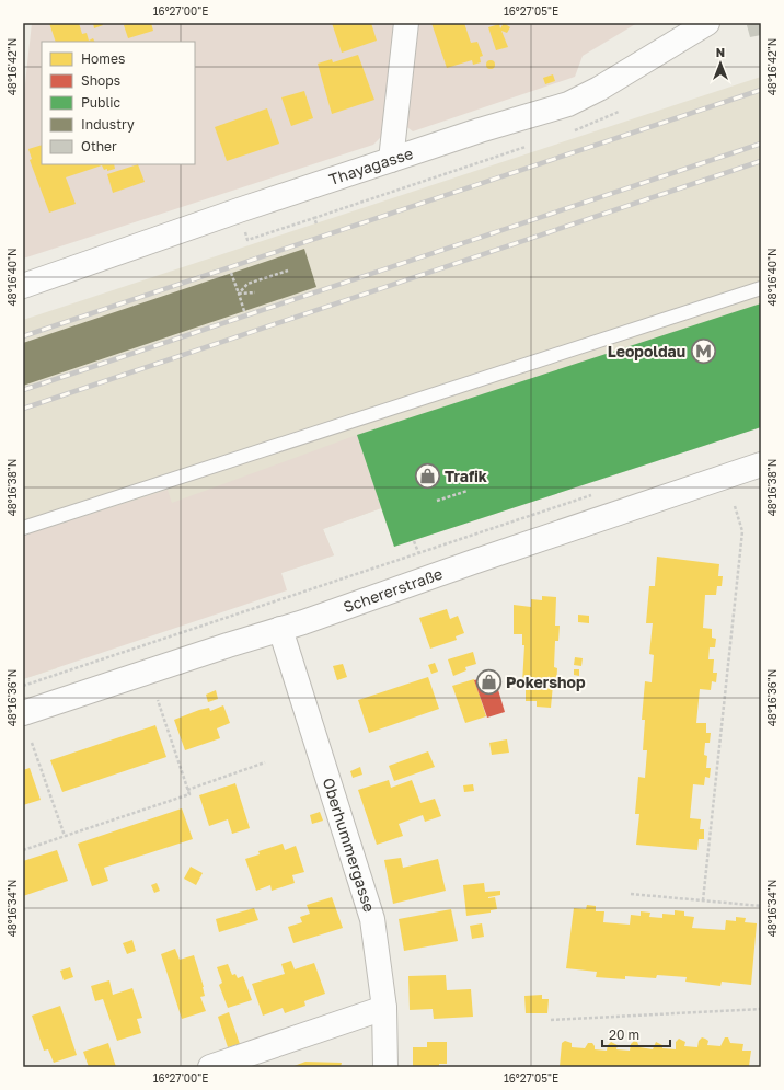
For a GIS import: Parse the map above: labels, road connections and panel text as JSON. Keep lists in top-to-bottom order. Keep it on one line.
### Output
{"streets":{"street":["Thayagasse","Schererstraße","Oberhummergasse"]},"crossings":[["Schererstraße","Oberhummergasse"]],"places":{"metro station":["Leopoldau"],"shop":["Trafik","Pokershop"]},"legend":["Homes","Shops","Public","Industry","Other"],"scale_bar":"20 m","north":"top","coordinates":["16°27'00\"E","16°27'05\"E","48°16'42\"N","48°16'40\"N","48°16'38\"N","48°16'36\"N","48°16'34\"N"]}
